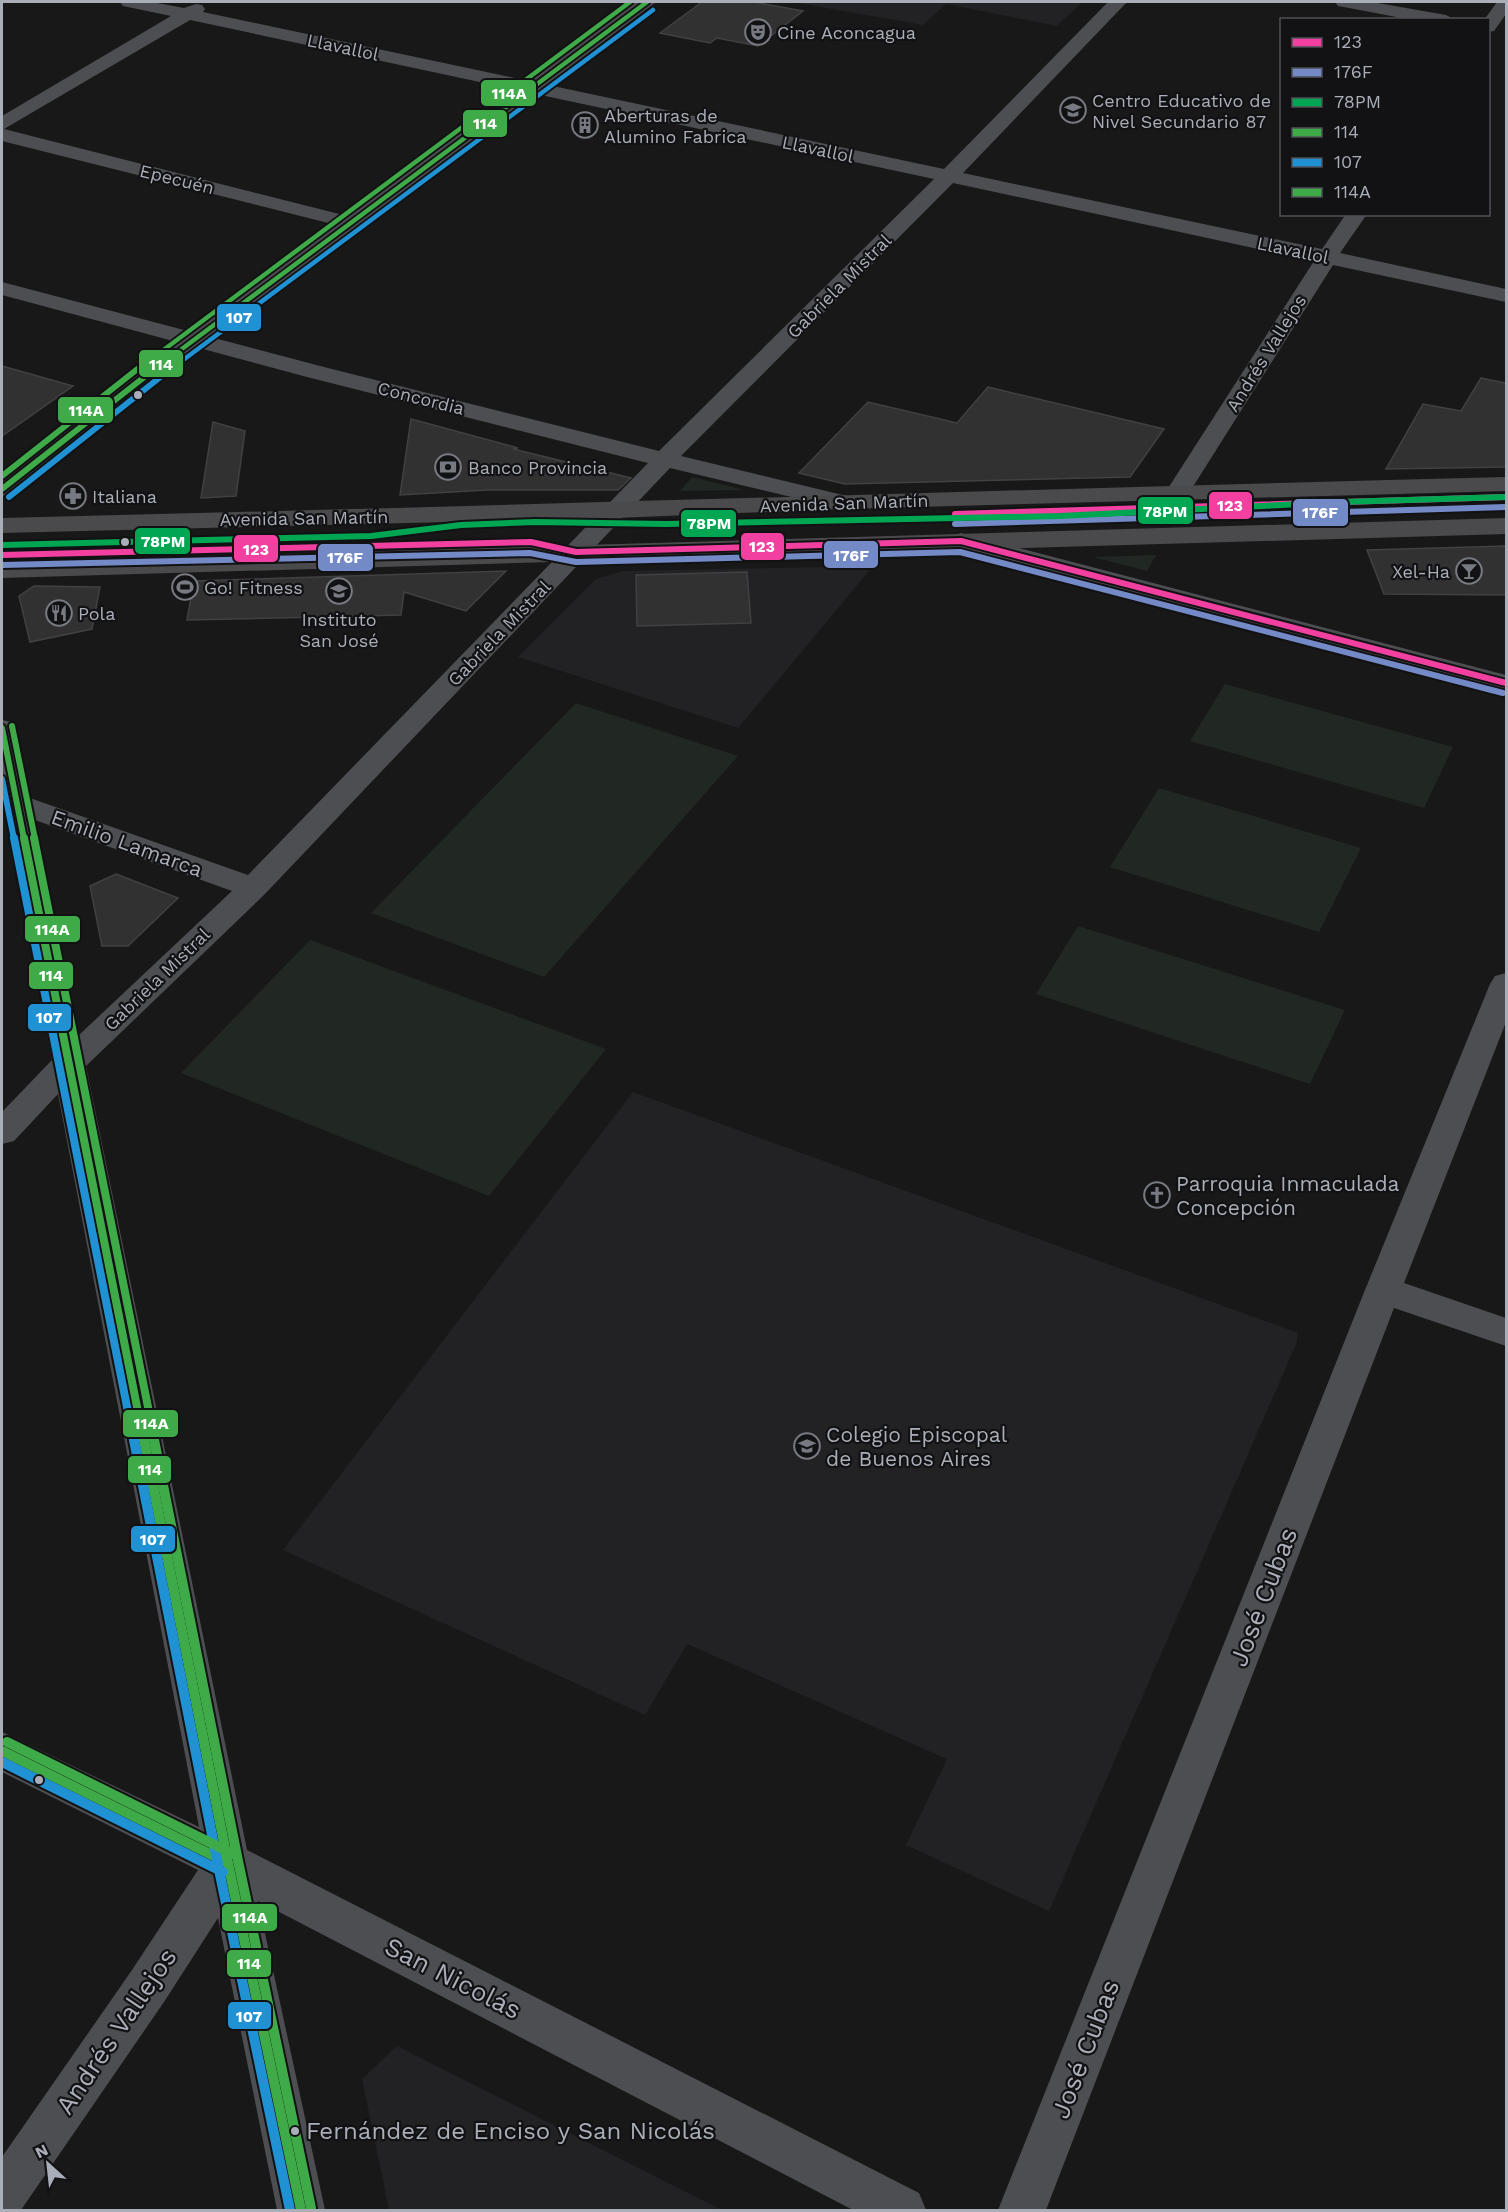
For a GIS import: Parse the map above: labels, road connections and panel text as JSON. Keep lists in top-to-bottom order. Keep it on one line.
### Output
{"streets":{"main road":["Avenida San Martín"],"street":["Llavallol","Epecuén","Gabriela Mistral","Andrés Vallejos","Concordia","Emilio Lamarca","José Cubas","San Nicolás"]},"crossings":[["Llavallol","Gabriela Mistral"],["Llavallol","Andrés Vallejos"],["Gabriela Mistral","Concordia"],["Gabriela Mistral","Avenida San Martín"],["Gabriela Mistral","Emilio Lamarca"],["Andrés Vallejos","Avenida San Martín"],["Andrés Vallejos","San Nicolás"],["Concordia","Avenida San Martín"]],"places":{"theatre":["Cine Aconcagua"],"school or university":["Centro Educativo de Nivel Secundario 87","Instituto San José","Colegio Episcopal de Buenos Aires"],"building":["Aberturas de Alumino Fabrica"],"bank":["Banco Provincia"],"pharmacy":["Italiana"],"bar":["Xel-Ha"],"sports":["Go! Fitness"],"restaurant":["Pola"],"church":["Parroquia Inmaculada Concepción"],"other":["Fernández de Enciso y San Nicolás"]},"lines":["transit line 114","transit line 114A","transit line 107","transit line 123","transit line 78PM","transit line 176F"],"legend":["123","176F","78PM","114","107","114A"],"north":"top left"}
